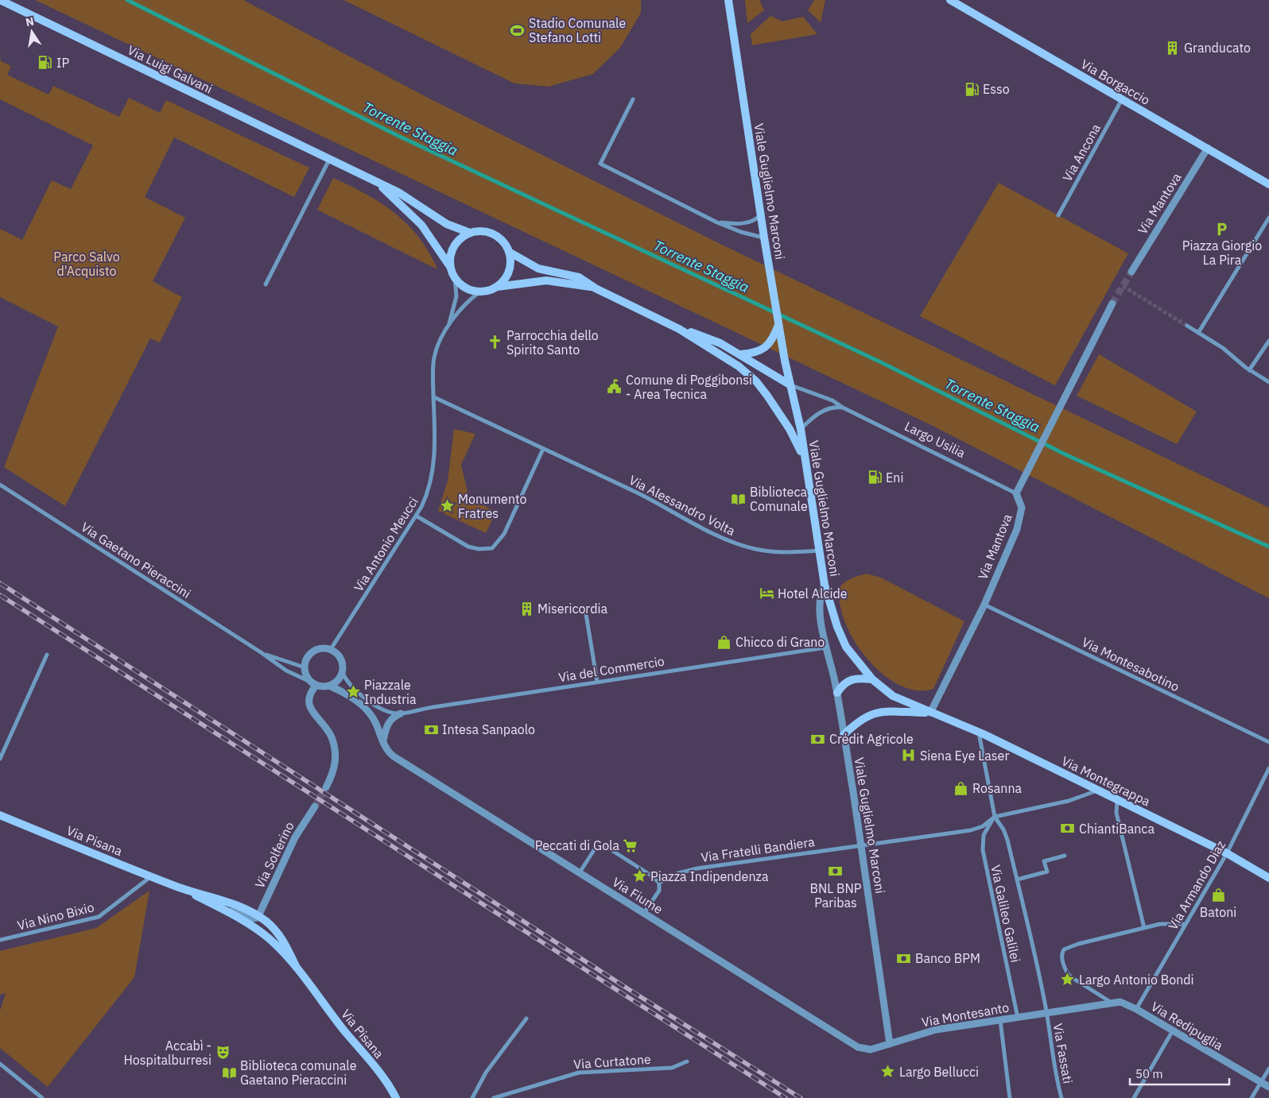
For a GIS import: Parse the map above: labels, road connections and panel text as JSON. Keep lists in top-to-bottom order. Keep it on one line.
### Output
{"streets":{"main road":["Via Luigi Galvani","Via Borgaccio","Viale Guglielmo Marconi","Via Montegrappa","Via Pisana"],"street":["Via Ancona","Via Mantova","Largo Usilia","Via Alessandro Volta","Via Antonio Meucci","Via Gaetano Pieraccini","Via Montesabotino","Via del Commercio","Via Fratelli Bandiera","Via Solferino","Via Armando Diaz","Via Fiume","Via Galileo Galilei","Via Nino Bixio","Via Montesanto","Via Redipuglia","Via Fassati","Via Curtatone"]},"crossings":[["Via Luigi Galvani","Viale Guglielmo Marconi"],["Via Luigi Galvani","Largo Usilia"],["Via Luigi Galvani","Via Antonio Meucci"],["Via Borgaccio","Via Ancona"],["Via Borgaccio","Via Mantova"],["Viale Guglielmo Marconi","Largo Usilia"],["Viale Guglielmo Marconi","Via Alessandro Volta"],["Viale Guglielmo Marconi","Via del Commercio"],["Viale Guglielmo Marconi","Via Fratelli Bandiera"],["Viale Guglielmo Marconi","Via Fiume"],["Viale Guglielmo Marconi","Via Montesanto"],["Via Mantova","Largo Usilia"],["Via Mantova","Via Montesabotino"],["Via Mantova","Via Montegrappa"],["Via Alessandro Volta","Via Antonio Meucci"],["Via Antonio Meucci","Via Gaetano Pieraccini"],["Via Montegrappa","Via Armando Diaz"],["Via Montegrappa","Via Galileo Galilei"],["Via Pisana","Via Solferino"],["Via Pisana","Via Nino Bixio"],["Via Fratelli Bandiera","Via Galileo Galilei"],["Via Armando Diaz","Via Redipuglia"],["Via Fiume","Via Montesanto"],["Via Galileo Galilei","Via Montesanto"],["Via Galileo Galilei","Via Fassati"],["Via Montesanto","Via Redipuglia"],["Via Montesanto","Via Fassati"]],"water":["Torrente Staggia"],"parks":["Parco Salvo d'Acquisto"],"places":{"sports":["Stadio Comunale Stefano Lotti"],"building":["Granducato","Misericordia"],"fuel station":["IP","Esso","Eni"],"parking":["Piazza Giorgio La Pira"],"church":["Parrocchia dello Spirito Santo"],"public building":["Comune di Poggibonsi - Area Tecnica"],"library":["Biblioteca Comunale","Biblioteca comunale Gaetano Pieraccini"],"place":["Monumento Fratres","Piazzale Industria","Piazza Indipendenza","Largo Antonio Bondi","Largo Bellucci"],"hotel":["Hotel Alcide"],"shop":["Chicco di Grano","Rosanna","Batoni"],"bank":["Intesa Sanpaolo","Crédit Agricole","ChiantiBanca","BNL BNP Paribas","Banco BPM"],"hospital":["Siena Eye Laser"],"supermarket":["Peccati di Gola"],"theatre":["Accabì - Hospitalburresi"]},"scale_bar":"50 m","north":"top"}
